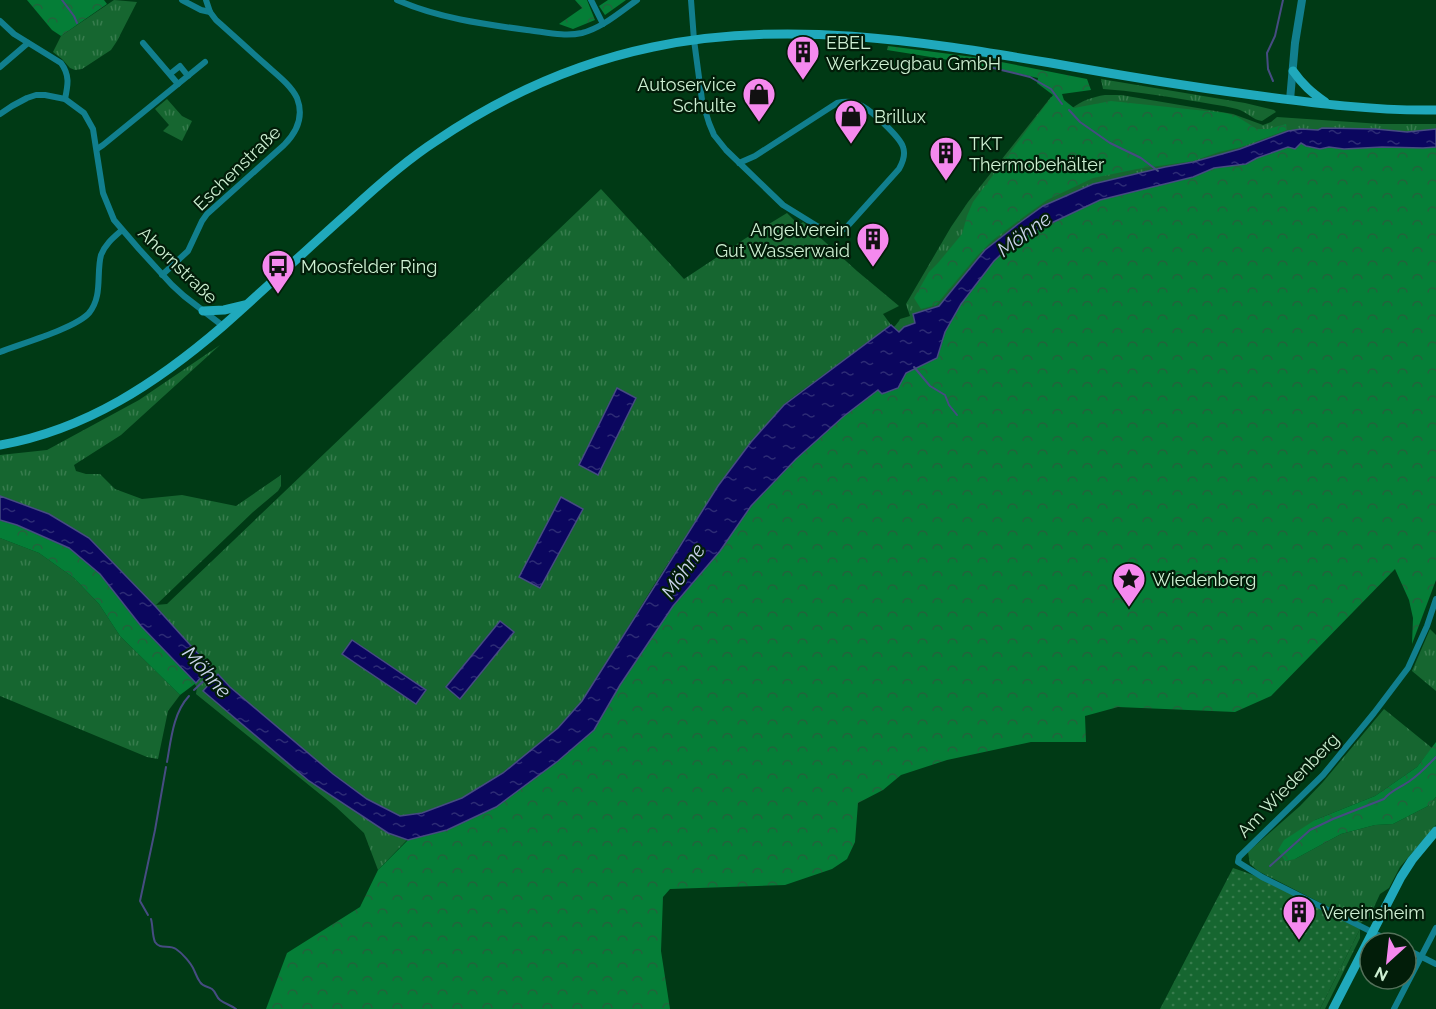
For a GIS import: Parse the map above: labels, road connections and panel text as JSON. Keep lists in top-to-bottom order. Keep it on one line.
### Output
{"streets":{"street":["Eschenstraße","Ahornstraße","Am Wiedenberg"]},"crossings":[["Eschenstraße","Ahornstraße"]],"water":["Möhne"],"places":{"building":["EBEL Werkzeugbau GmbH","TKT Thermobehälter","Angelverein Gut Wasserwaid","Vereinsheim"],"shop":["Autoservice Schulte","Brillux"],"bus stop":["Moosfelder Ring"],"place":["Wiedenberg"]},"north":"bottom left"}
